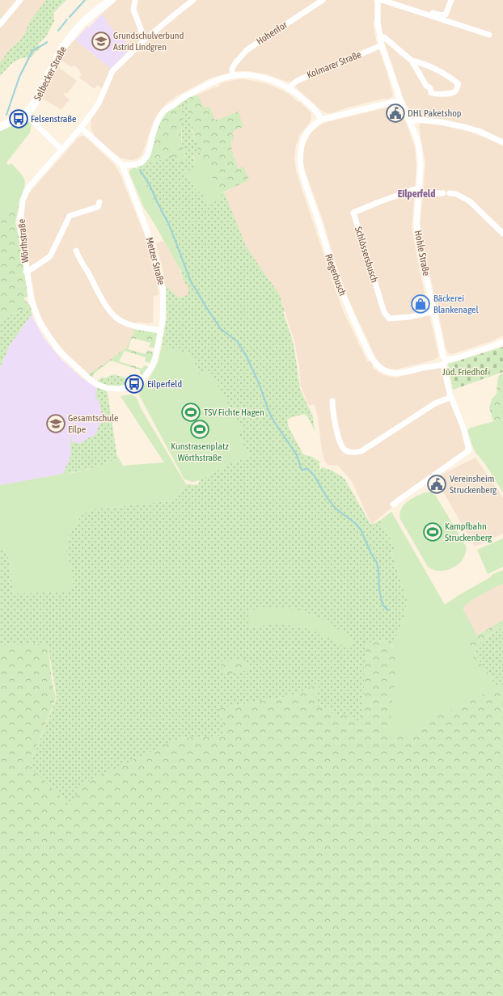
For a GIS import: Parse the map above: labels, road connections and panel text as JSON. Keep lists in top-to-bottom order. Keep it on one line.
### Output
{"streets":{"main road":["Selbecker Straße"],"street":["Hohenfor","Kolmarer Straße","Wörthstraße","Hohle Straße","Schlössersbusch","Metzer Straße","Riegerbusch"]},"crossings":[["Kolmarer Straße","Hohle Straße"],["Wörthstraße","Metzer Straße"],["Hohle Straße","Schlössersbusch"],["Hohle Straße","Riegerbusch"]],"districts":["Eilperfeld"],"parks":["Jüd. Friedhof"],"places":{"school or university":["Grundschulverbund Astrid Lindgren","Gesamtschule Eilpe"],"public building":["DHL Paketshop","Vereinsheim Struckenberg"],"bus stop":["Felsenstraße","Eilperfeld"],"shop":["Bäckerei Blankenagel"],"sports":["TSV Fichte Hagen","Kunstrasenplatz Wörthstraße","Kampfbahn Struckenberg"]}}
